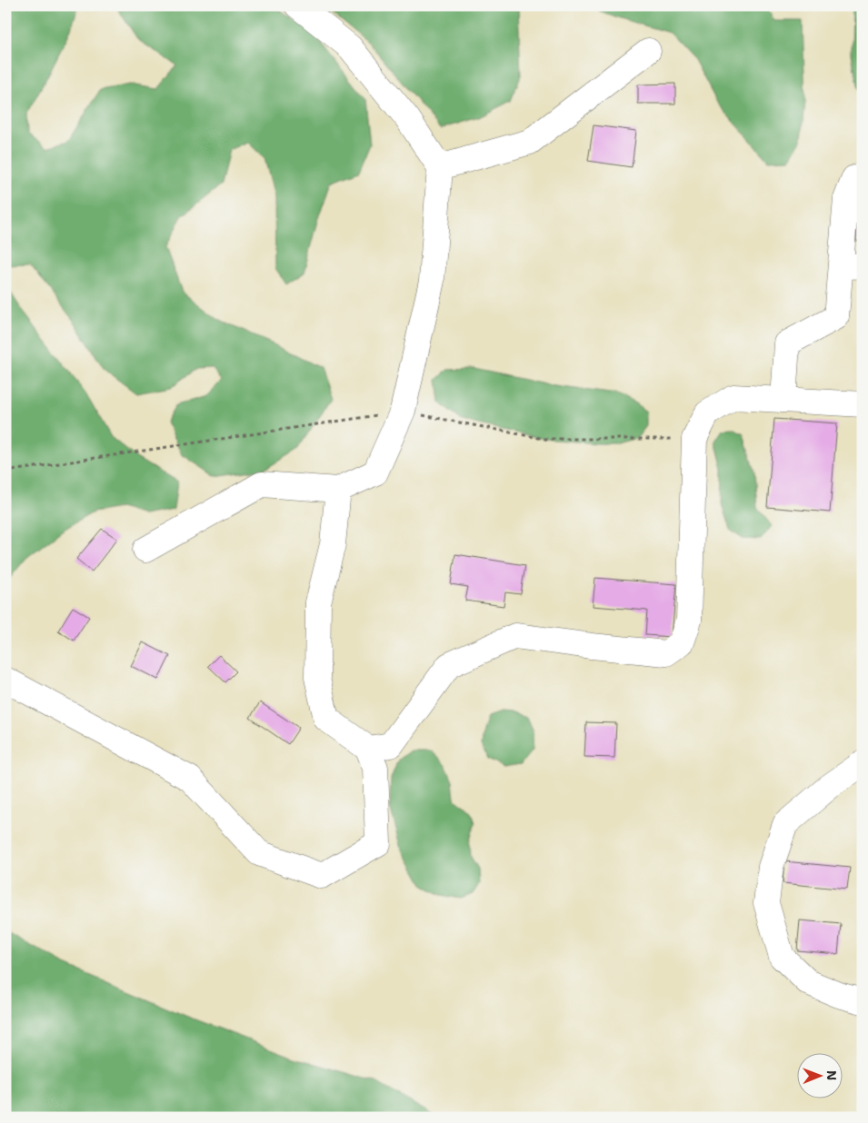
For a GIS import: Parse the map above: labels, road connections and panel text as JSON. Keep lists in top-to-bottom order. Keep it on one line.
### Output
{"north":"right"}
